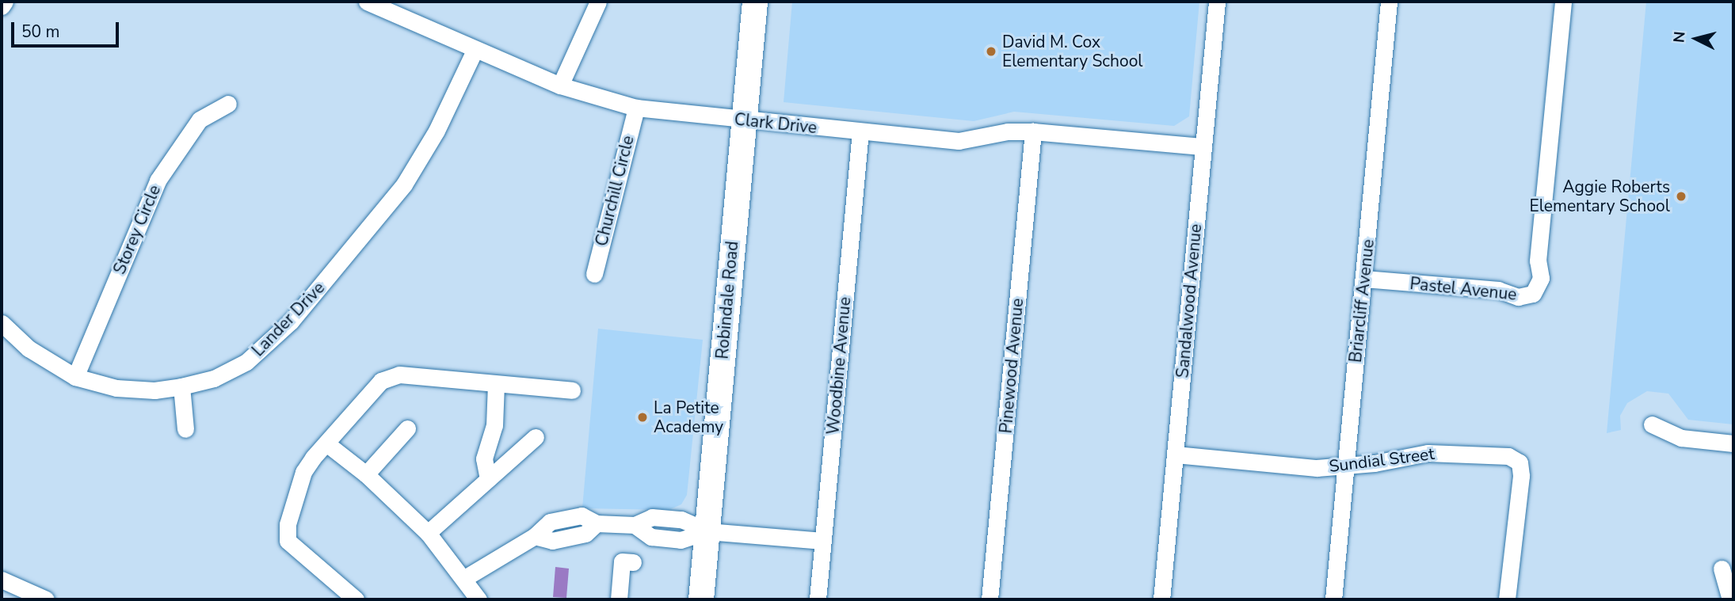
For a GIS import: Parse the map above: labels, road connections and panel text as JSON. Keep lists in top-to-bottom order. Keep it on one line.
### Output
{"streets":{"street":["Clark Drive","Churchill Circle","Storey Circle","Pastel Avenue","Robindale Road","Sandalwood Avenue","Briarcliff Avenue","Lander Drive","Woodbine Avenue","Pinewood Avenue","Sundial Street"]},"crossings":[["Clark Drive","Churchill Circle"],["Clark Drive","Robindale Road"],["Clark Drive","Sandalwood Avenue"],["Clark Drive","Lander Drive"],["Clark Drive","Woodbine Avenue"],["Clark Drive","Pinewood Avenue"],["Storey Circle","Lander Drive"],["Pastel Avenue","Briarcliff Avenue"],["Sandalwood Avenue","Sundial Street"],["Briarcliff Avenue","Sundial Street"]],"places":["David M. Cox Elementary School","Aggie Roberts Elementary School","La Petite Academy"],"scale_bar":"50 m","north":"left"}
